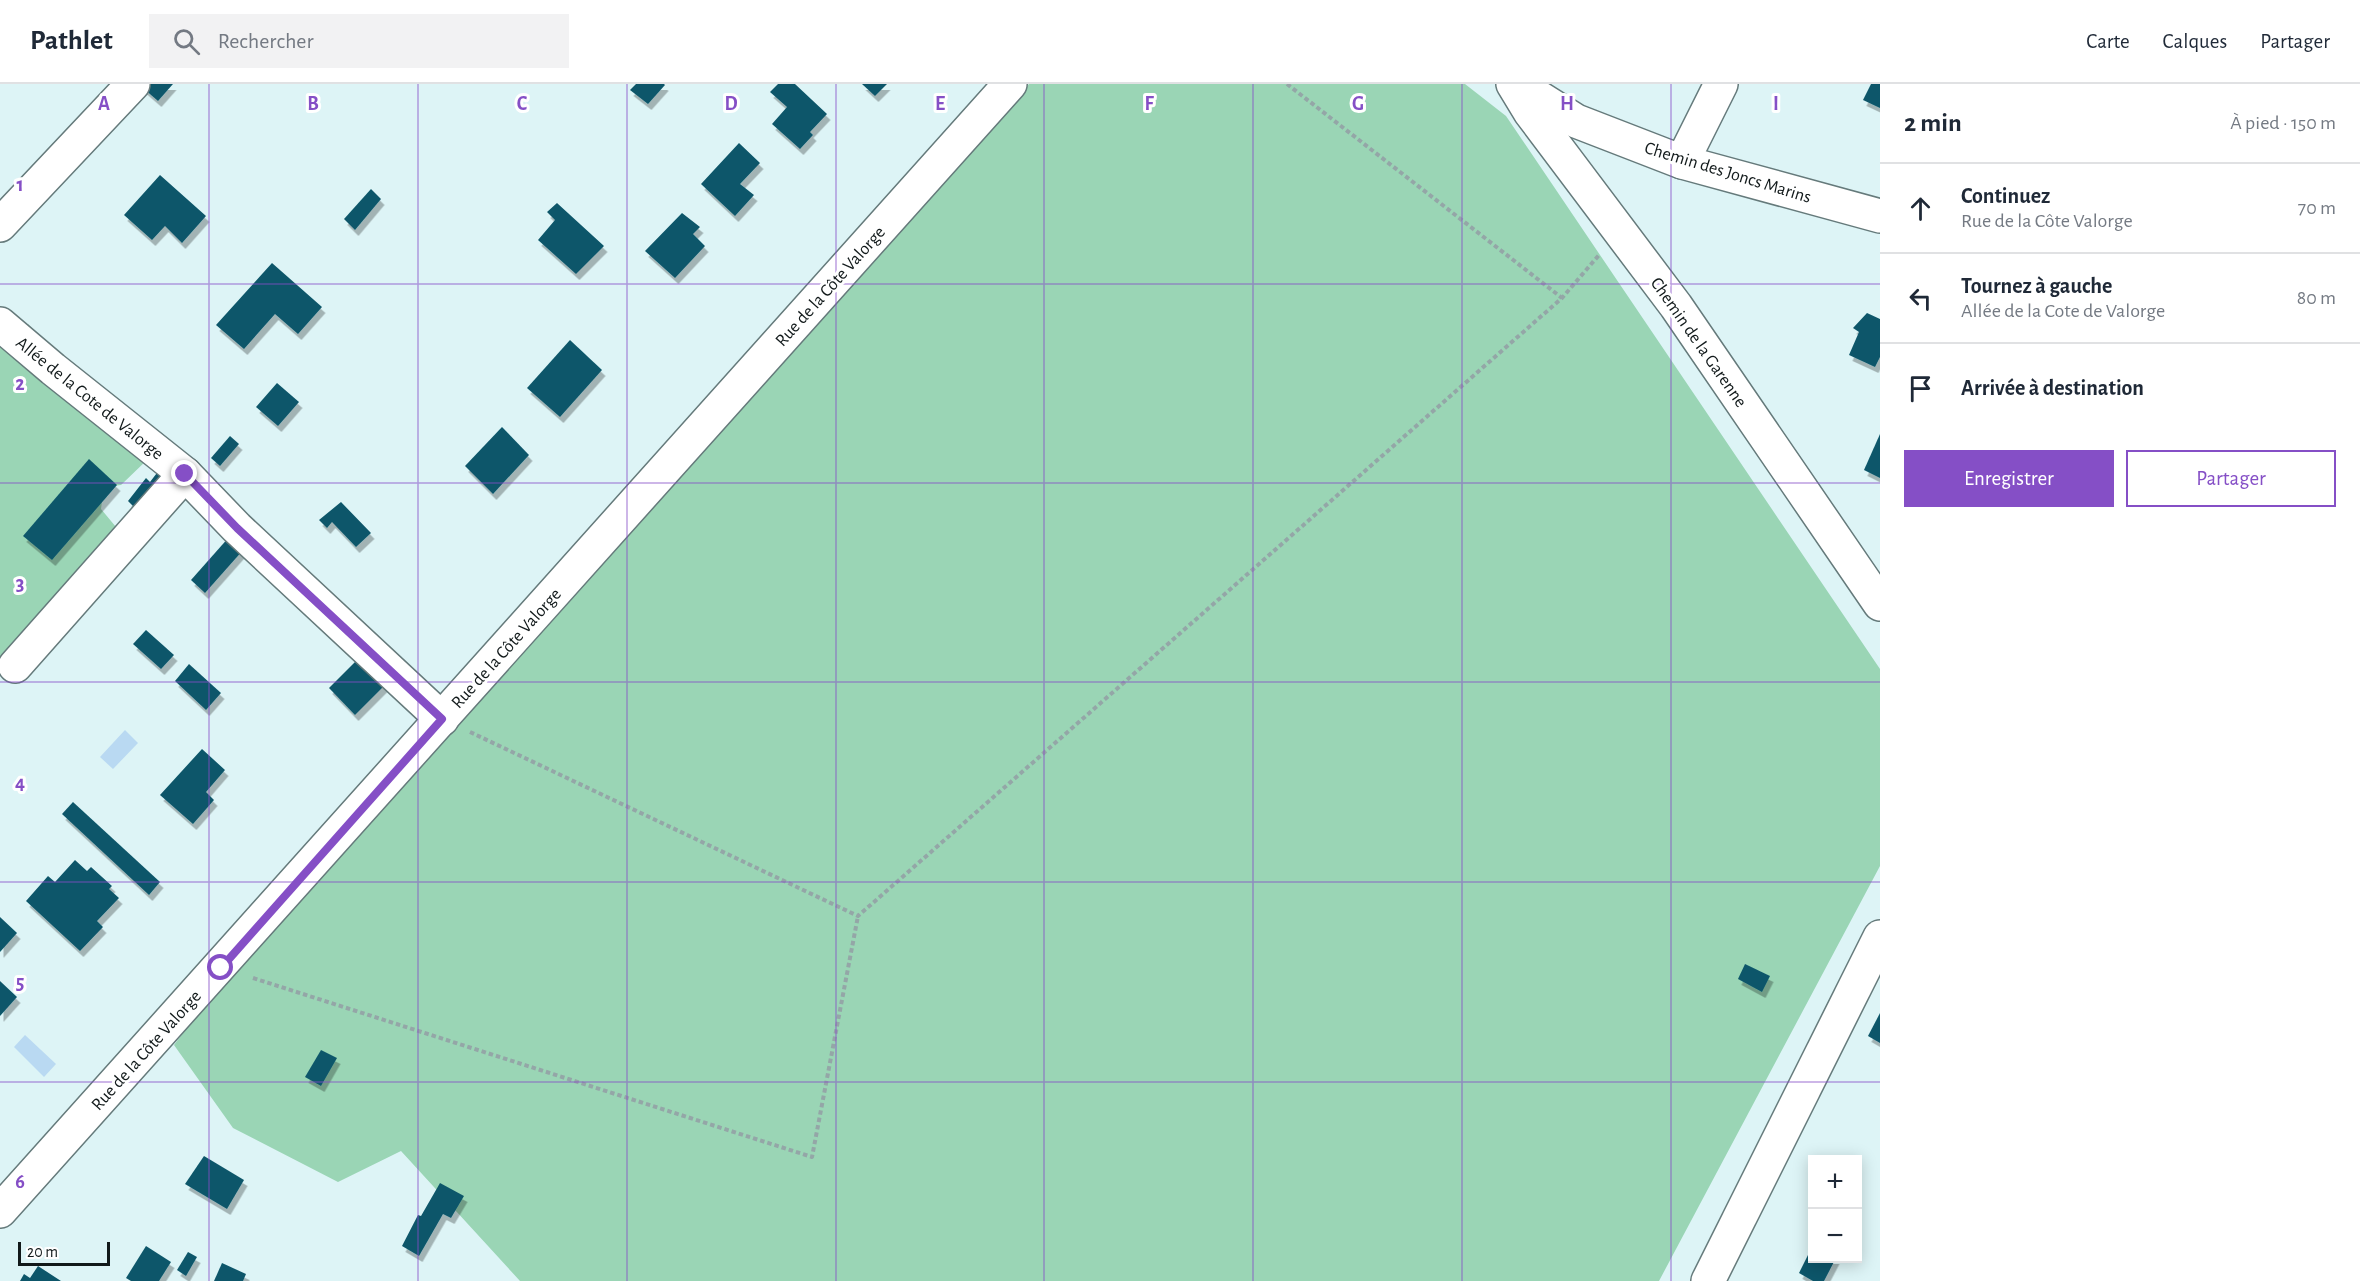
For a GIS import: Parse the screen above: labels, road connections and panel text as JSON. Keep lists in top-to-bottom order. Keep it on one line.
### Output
{"streets":{"street":["Chemin des Joncs Marins","Rue de la Côte Valorge","Chemin de la Garenne","Allée de la Cote de Valorge"]},"crossings":[["Chemin des Joncs Marins","Chemin de la Garenne"],["Rue de la Côte Valorge","Allée de la Cote de Valorge"]],"scale_bar":"20 m","page":{"header":"Pathlet","search":"Rechercher","nav":["Carte","Calques","Partager"],"heading":["2 min","À pied · 150 m"],"list":[["Continuez","Rue de la Côte Valorge","70 m"],["Tournez à gauche","Allée de la Cote de Valorge","80 m"],"Arrivée à destination"],"buttons":["Enregistrer","Partager"],"map_buttons":["+","−"],"scale":"20 m"},"grid":{"columns":["A","B","C","D","E","F","G","H","I"],"rows":["1","2","3","4","5","6"]}}
